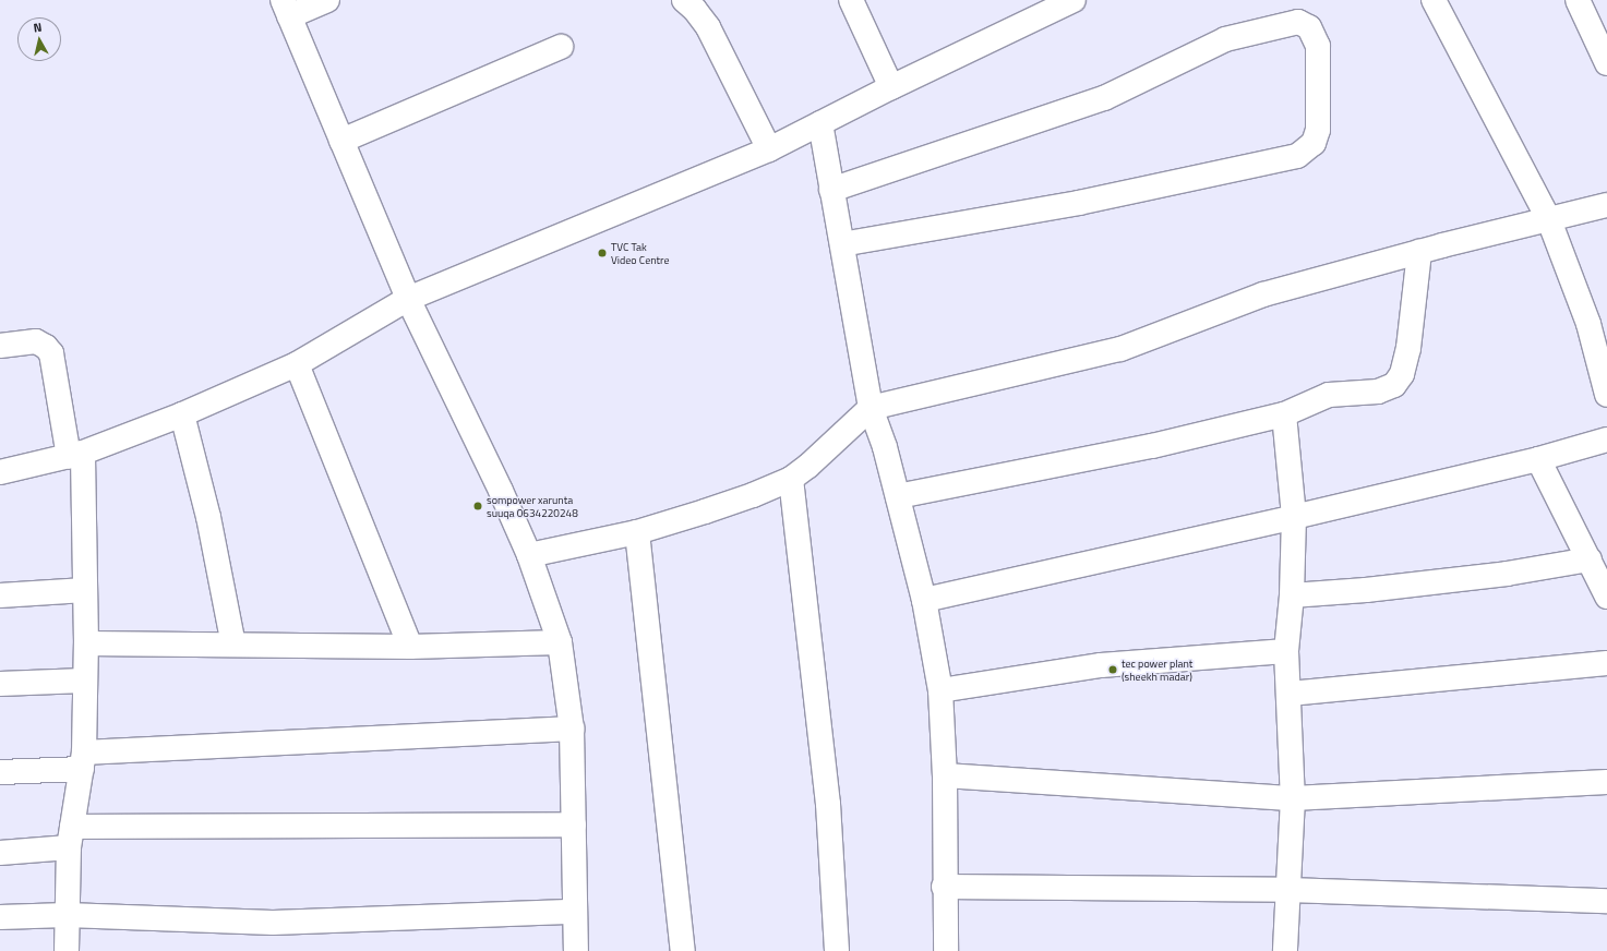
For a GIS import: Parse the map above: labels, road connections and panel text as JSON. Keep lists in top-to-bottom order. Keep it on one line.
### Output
{"places":["TVC Tak Video Centre","sompower xarunta suuqa 0634220248","tec power plant (sheekh madar)"],"north":"top"}
